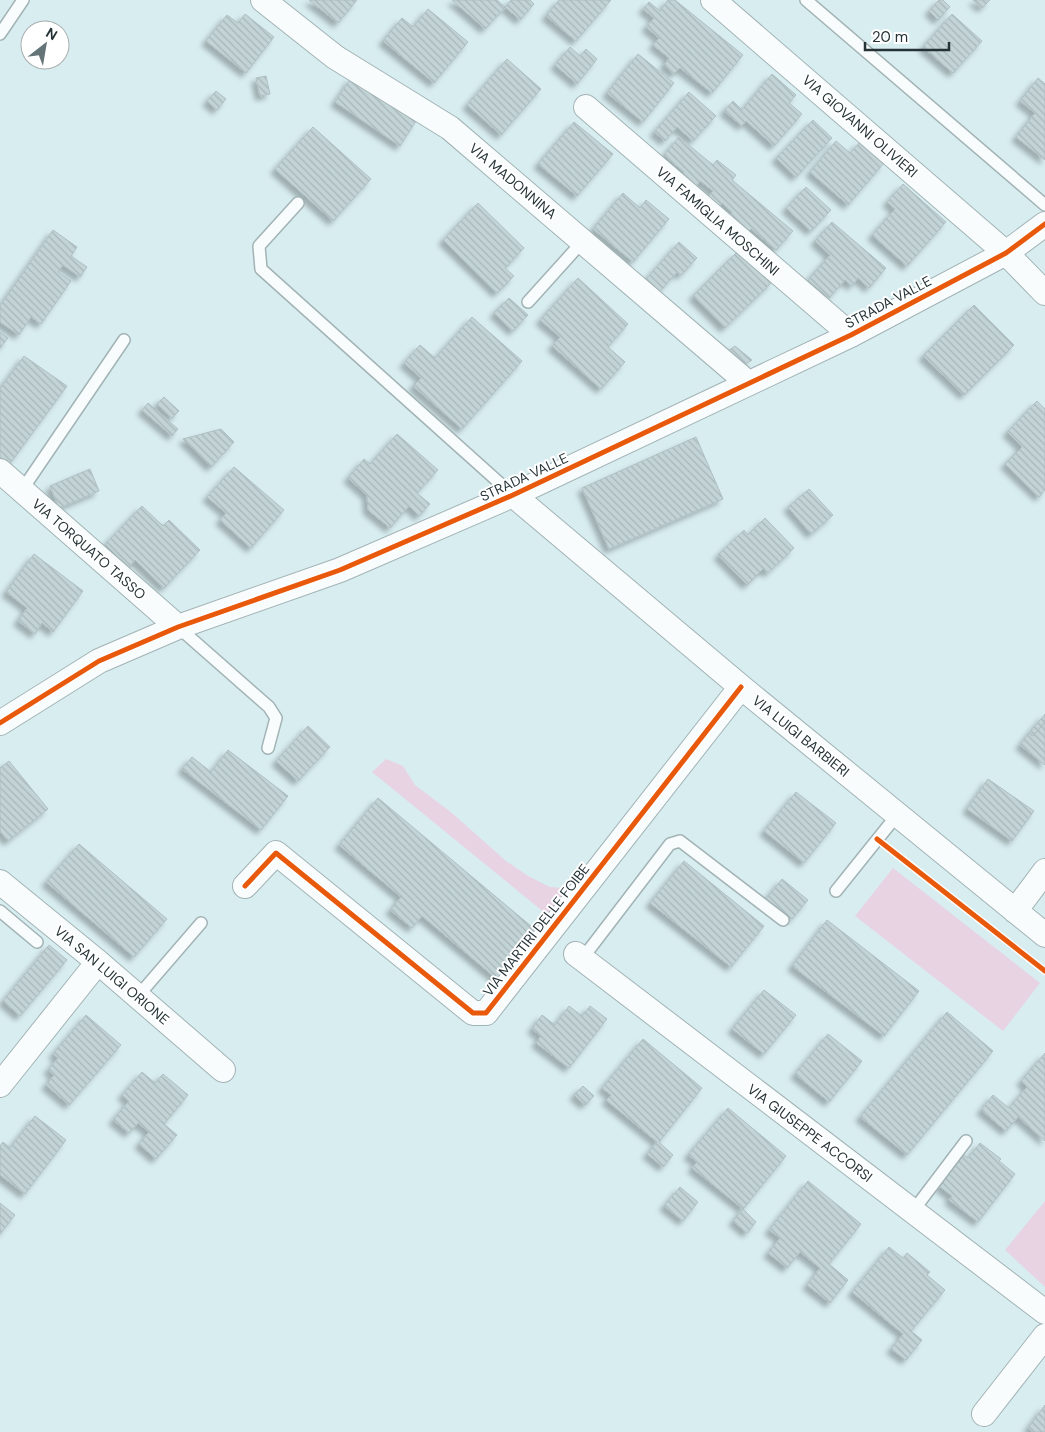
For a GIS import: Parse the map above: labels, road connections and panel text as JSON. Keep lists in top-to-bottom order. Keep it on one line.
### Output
{"streets":{"street":["VIA GIOVANNI OLIVIERI","VIA MADONNINA","VIA FAMIGLIA MOSCHINI","STRADA VALLE","VIA TORQUATO TASSO","VIA LUIGI BARBIERI","VIA MARTIRI DELLE FOIBE","VIA SAN LUIGI ORIONE","VIA GIUSEPPE ACCORSI"]},"crossings":[["VIA GIOVANNI OLIVIERI","STRADA VALLE"],["VIA MADONNINA","STRADA VALLE"],["VIA FAMIGLIA MOSCHINI","STRADA VALLE"],["STRADA VALLE","VIA TORQUATO TASSO"],["STRADA VALLE","VIA LUIGI BARBIERI"],["VIA LUIGI BARBIERI","VIA MARTIRI DELLE FOIBE"]],"scale_bar":"20 m","north":"top right"}
